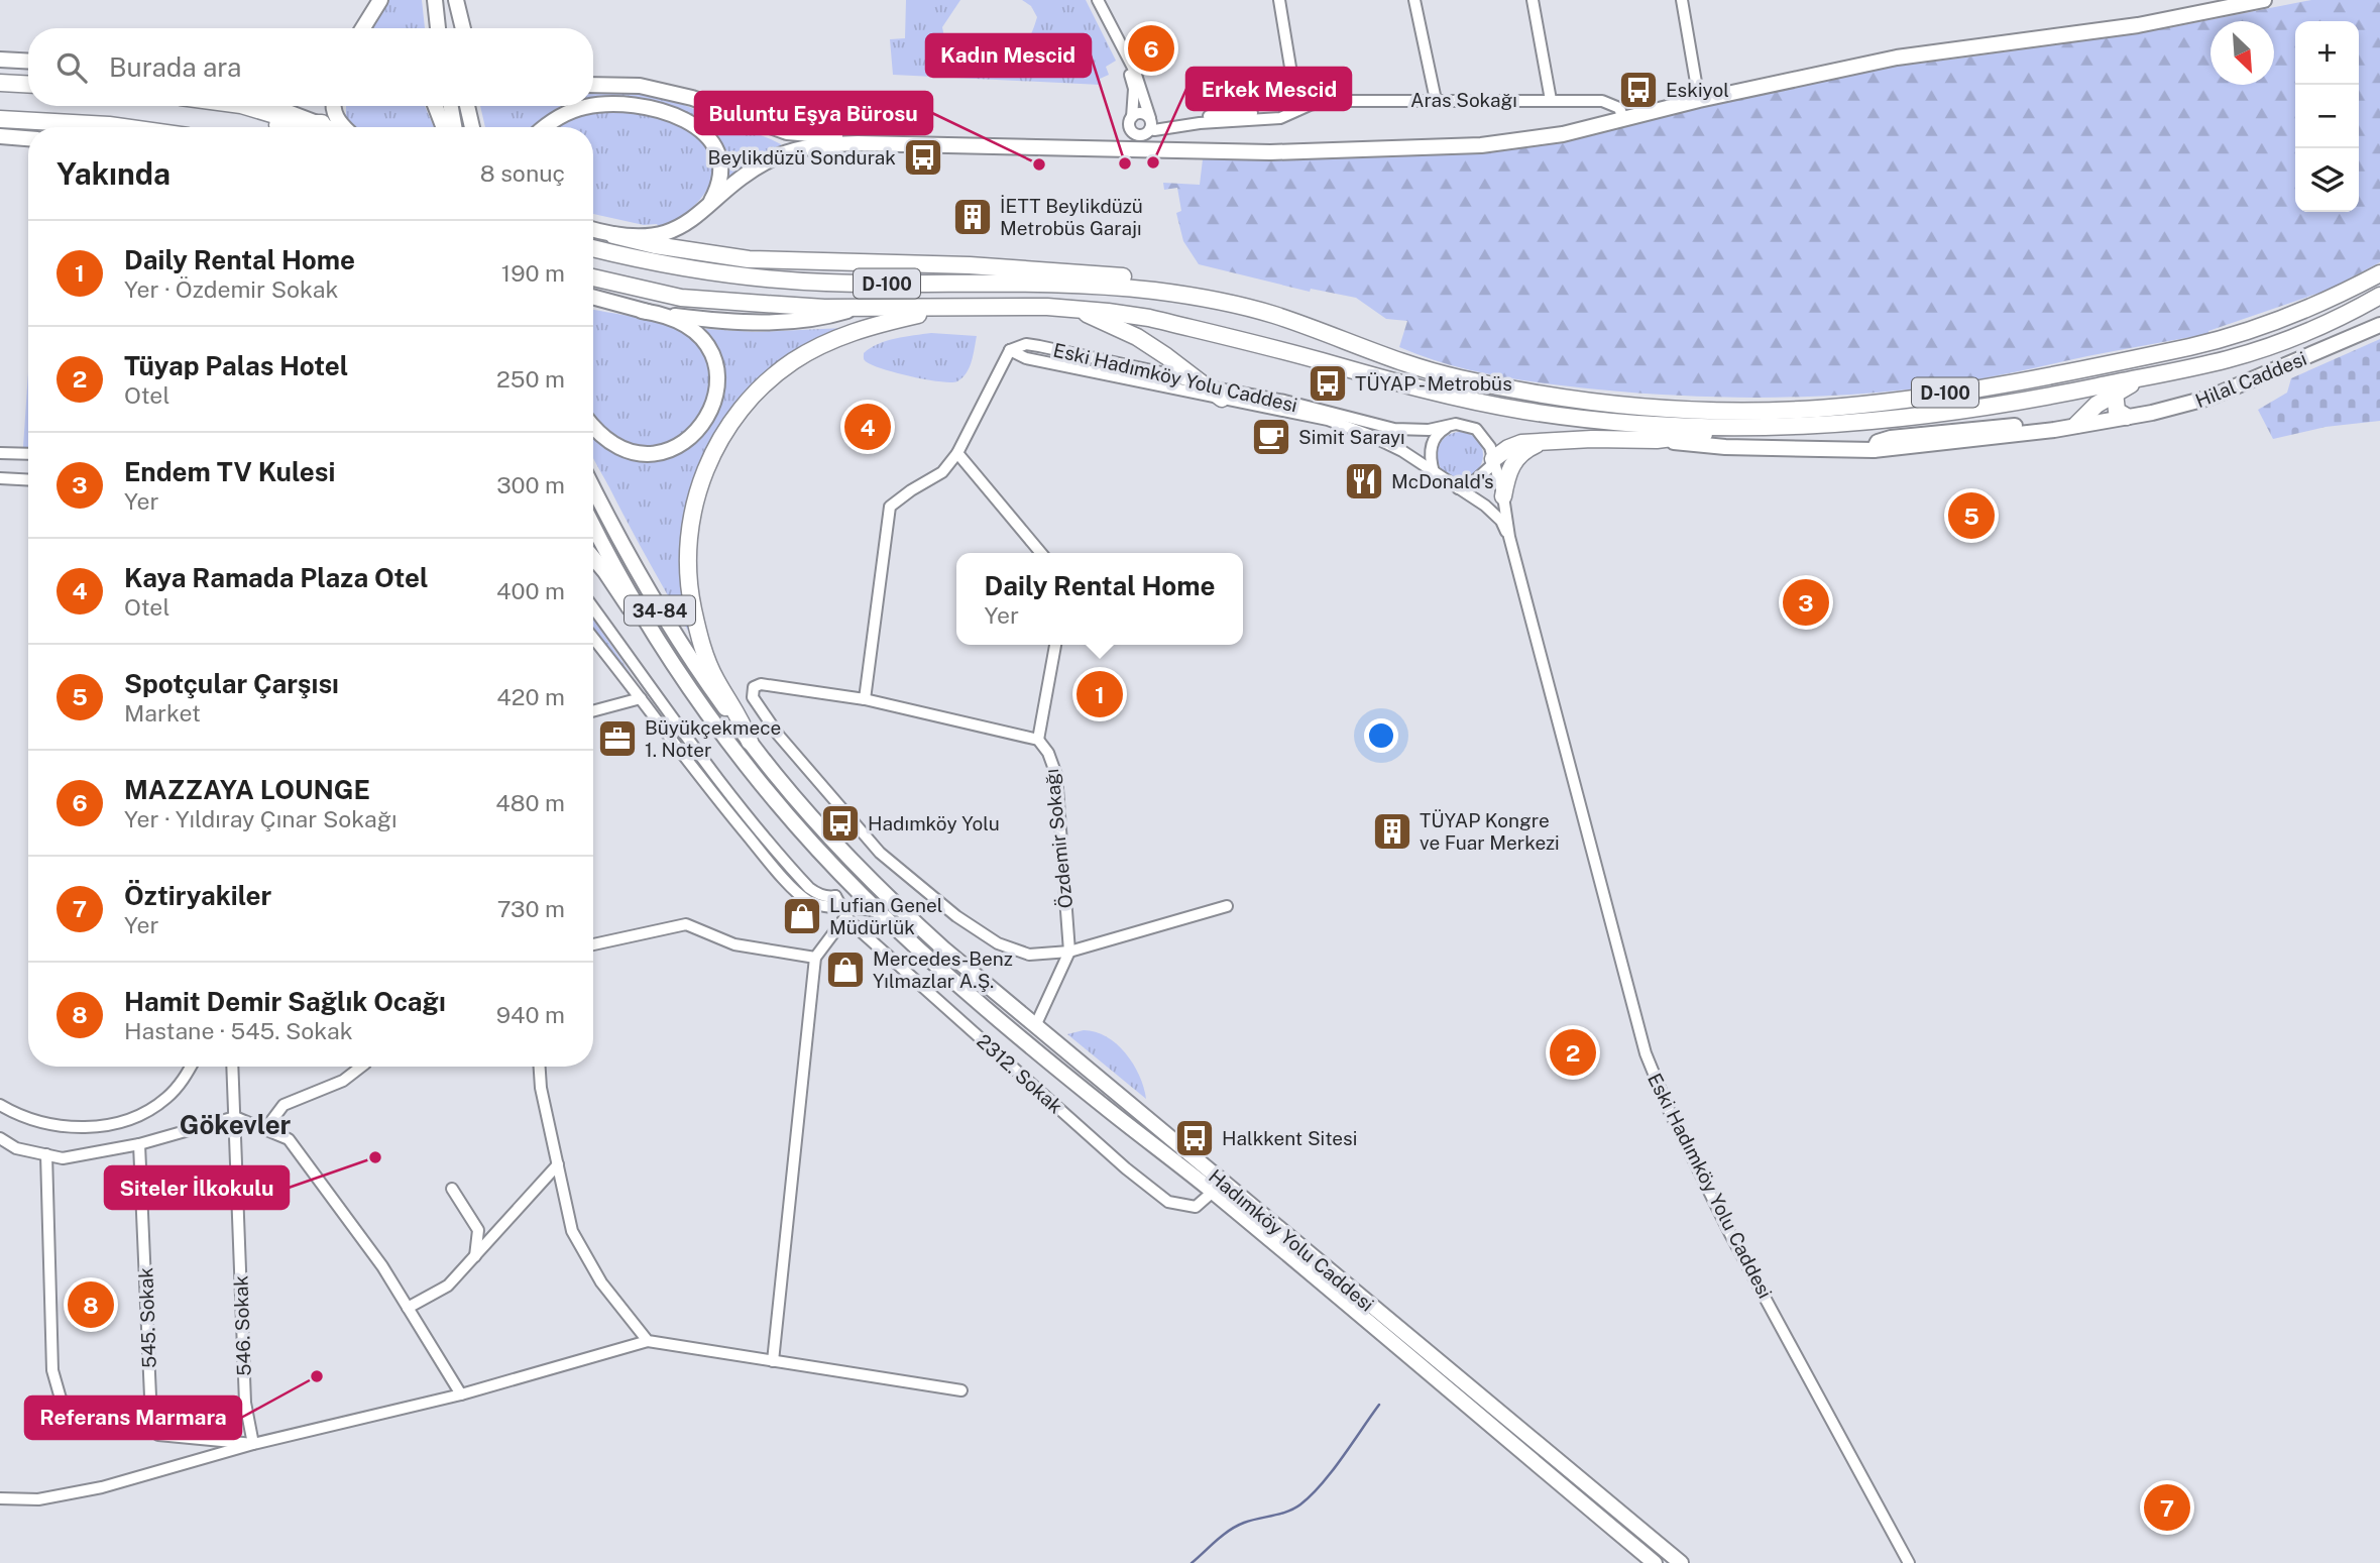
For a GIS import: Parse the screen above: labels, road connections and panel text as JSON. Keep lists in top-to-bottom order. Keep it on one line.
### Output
{"streets":{"highway":["D-100"],"main road":["Hilal Caddesi","34-84","Hadımköy Yolu Caddesi"],"street":["Aras Sokağı","Eski Hadımköy Yolu Caddesi","Özdemir Sokağı","2312. Sokak","545. Sokak","546. Sokak"]},"crossings":[["D-100","Hilal Caddesi"],["Özdemir Sokağı","Hadımköy Yolu Caddesi"],["2312. Sokak","Hadımköy Yolu Caddesi"],["545. Sokak","546. Sokak"]],"districts":["Gökevler"],"places":{"bus stop":["Eskiyol","Beylikdüzü Sondurak","TÜYAP - Metrobüs","Hadımköy Yolu","Halkkent Sitesi"],"other":["Erkek Mescid","Kadın Mescid","Buluntu Eşya Bürosu","Siteler İlkokulu","Referans Marmara"],"building":["İETT Beylikdüzü Metrobüs Garajı","TÜYAP Kongre ve Fuar Merkezi"],"cafe":["Simit Sarayı"],"restaurant":["McDonald's"],"office":["Büyükçekmece 1. Noter"],"shop":["Lufian Genel Müdürlük","Mercedes-Benz Yılmazlar A.Ş."]},"north":"bottom right","page":{"map_buttons":["+","−"],"pins":["6","4","5","3","1","2","8","7"],"search":"Burada ara","heading":["Yakında","8 sonuç"],"list":[{"mark":"1","name":"Daily Rental Home","note":"Yer · Özdemir Sokak","value":"190 m"},{"mark":"2","name":"Tüyap Palas Hotel","note":"Otel","value":"250 m"},{"mark":"3","name":"Endem TV Kulesi","note":"Yer","value":"300 m"},{"mark":"4","name":"Kaya Ramada Plaza Otel","note":"Otel","value":"400 m"},{"mark":"5","name":"Spotçular Çarşısı","note":"Market","value":"420 m"},{"mark":"6","name":"MAZZAYA LOUNGE","note":"Yer · Yıldıray Çınar Sokağı","value":"480 m"},{"mark":"7","name":"Öztiryakiler","note":"Yer","value":"730 m"},{"mark":"8","name":"Hamit Demir Sağlık Ocağı","note":"Hastane · 545. Sokak","value":"940 m"}],"popup":["Daily Rental Home","Yer"]}}
